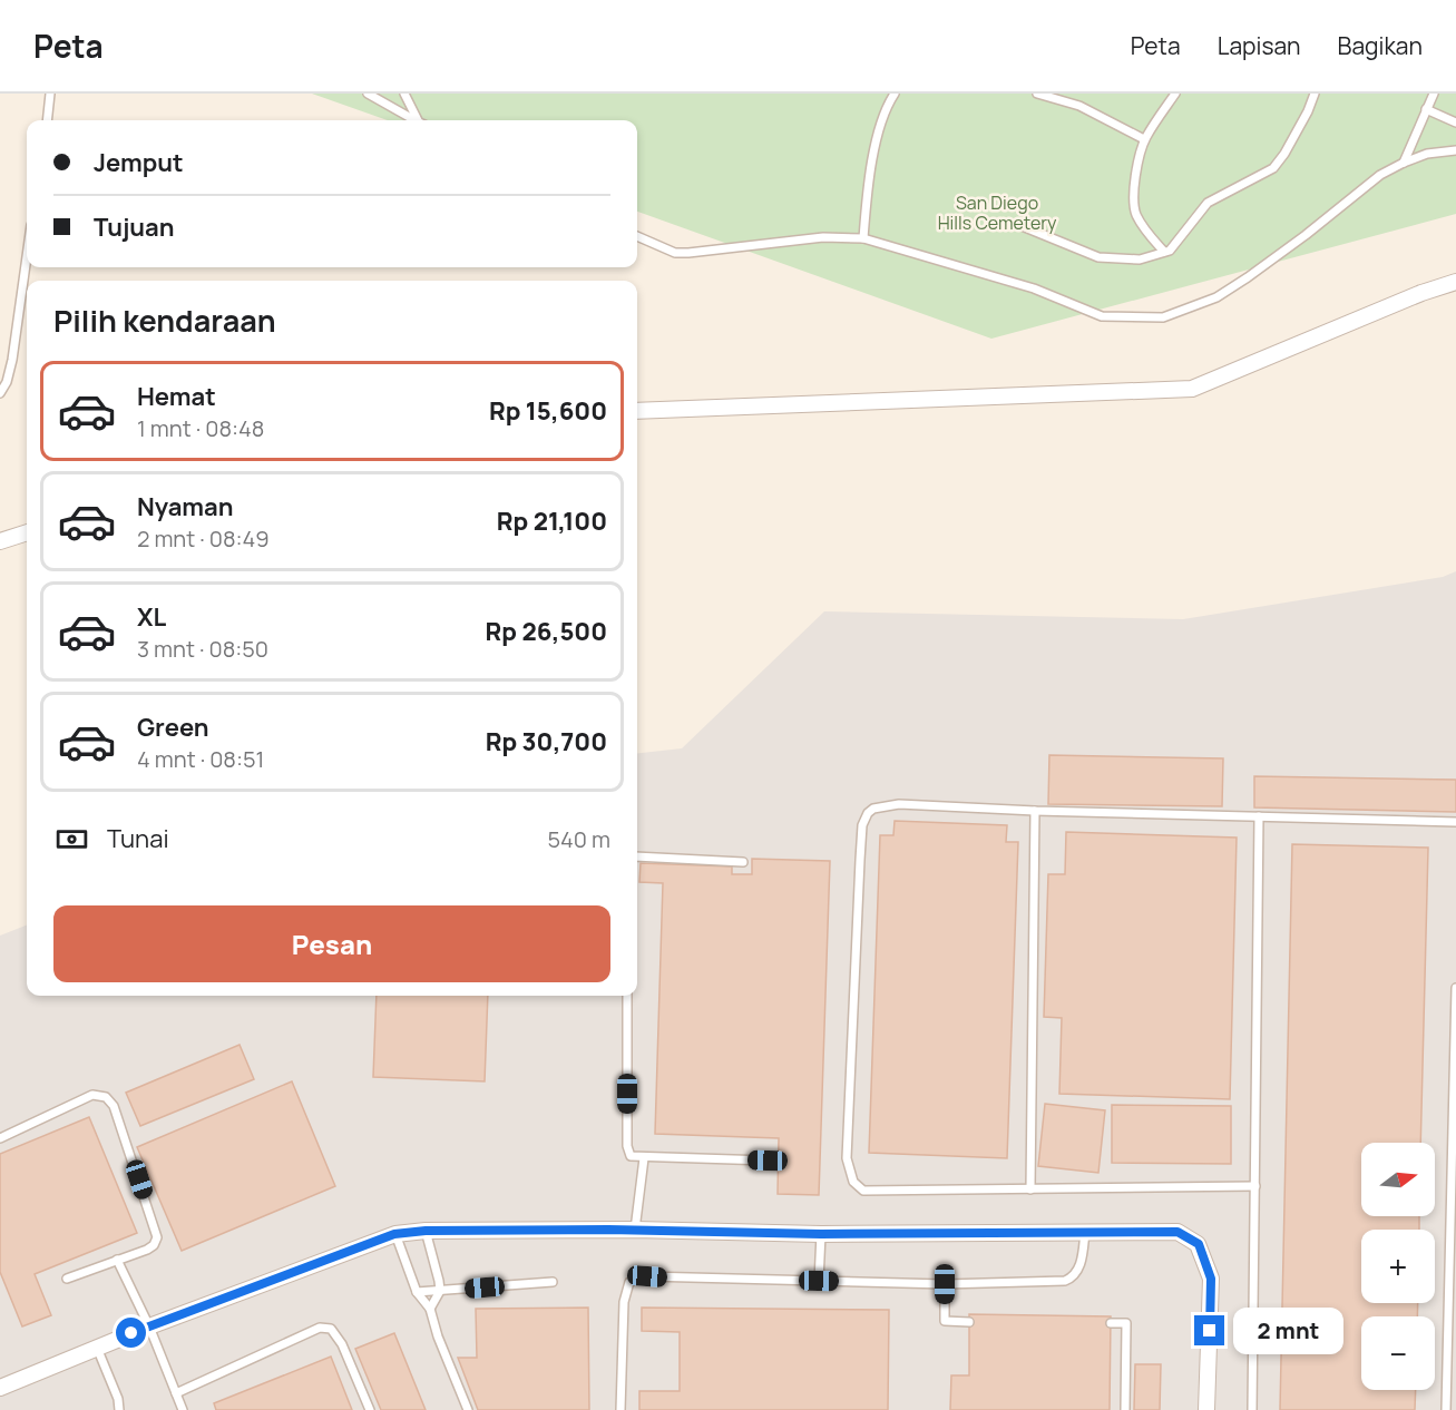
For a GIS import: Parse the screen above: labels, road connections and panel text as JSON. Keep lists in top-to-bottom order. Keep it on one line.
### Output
{"parks":["San Diego Hills Cemetery"],"north":"right","page":{"header":"Peta","nav":["Peta","Lapisan","Bagikan"],"banner":["Jemput","Tujuan"],"heading":"Pilih kendaraan","list":[{"name":"Hemat","note":"1 mnt · 08:48","value":"Rp 15,600"},{"name":"Nyaman","note":"2 mnt · 08:49","value":"Rp 21,100"},{"name":"XL","note":"3 mnt · 08:50","value":"Rp 26,500"},{"name":"Green","note":"4 mnt · 08:51","value":"Rp 30,700"}],"pay":["Tunai","540 m"],"buttons":"Pesan","map_buttons":["+","−"],"bubble":"2 mnt"}}
